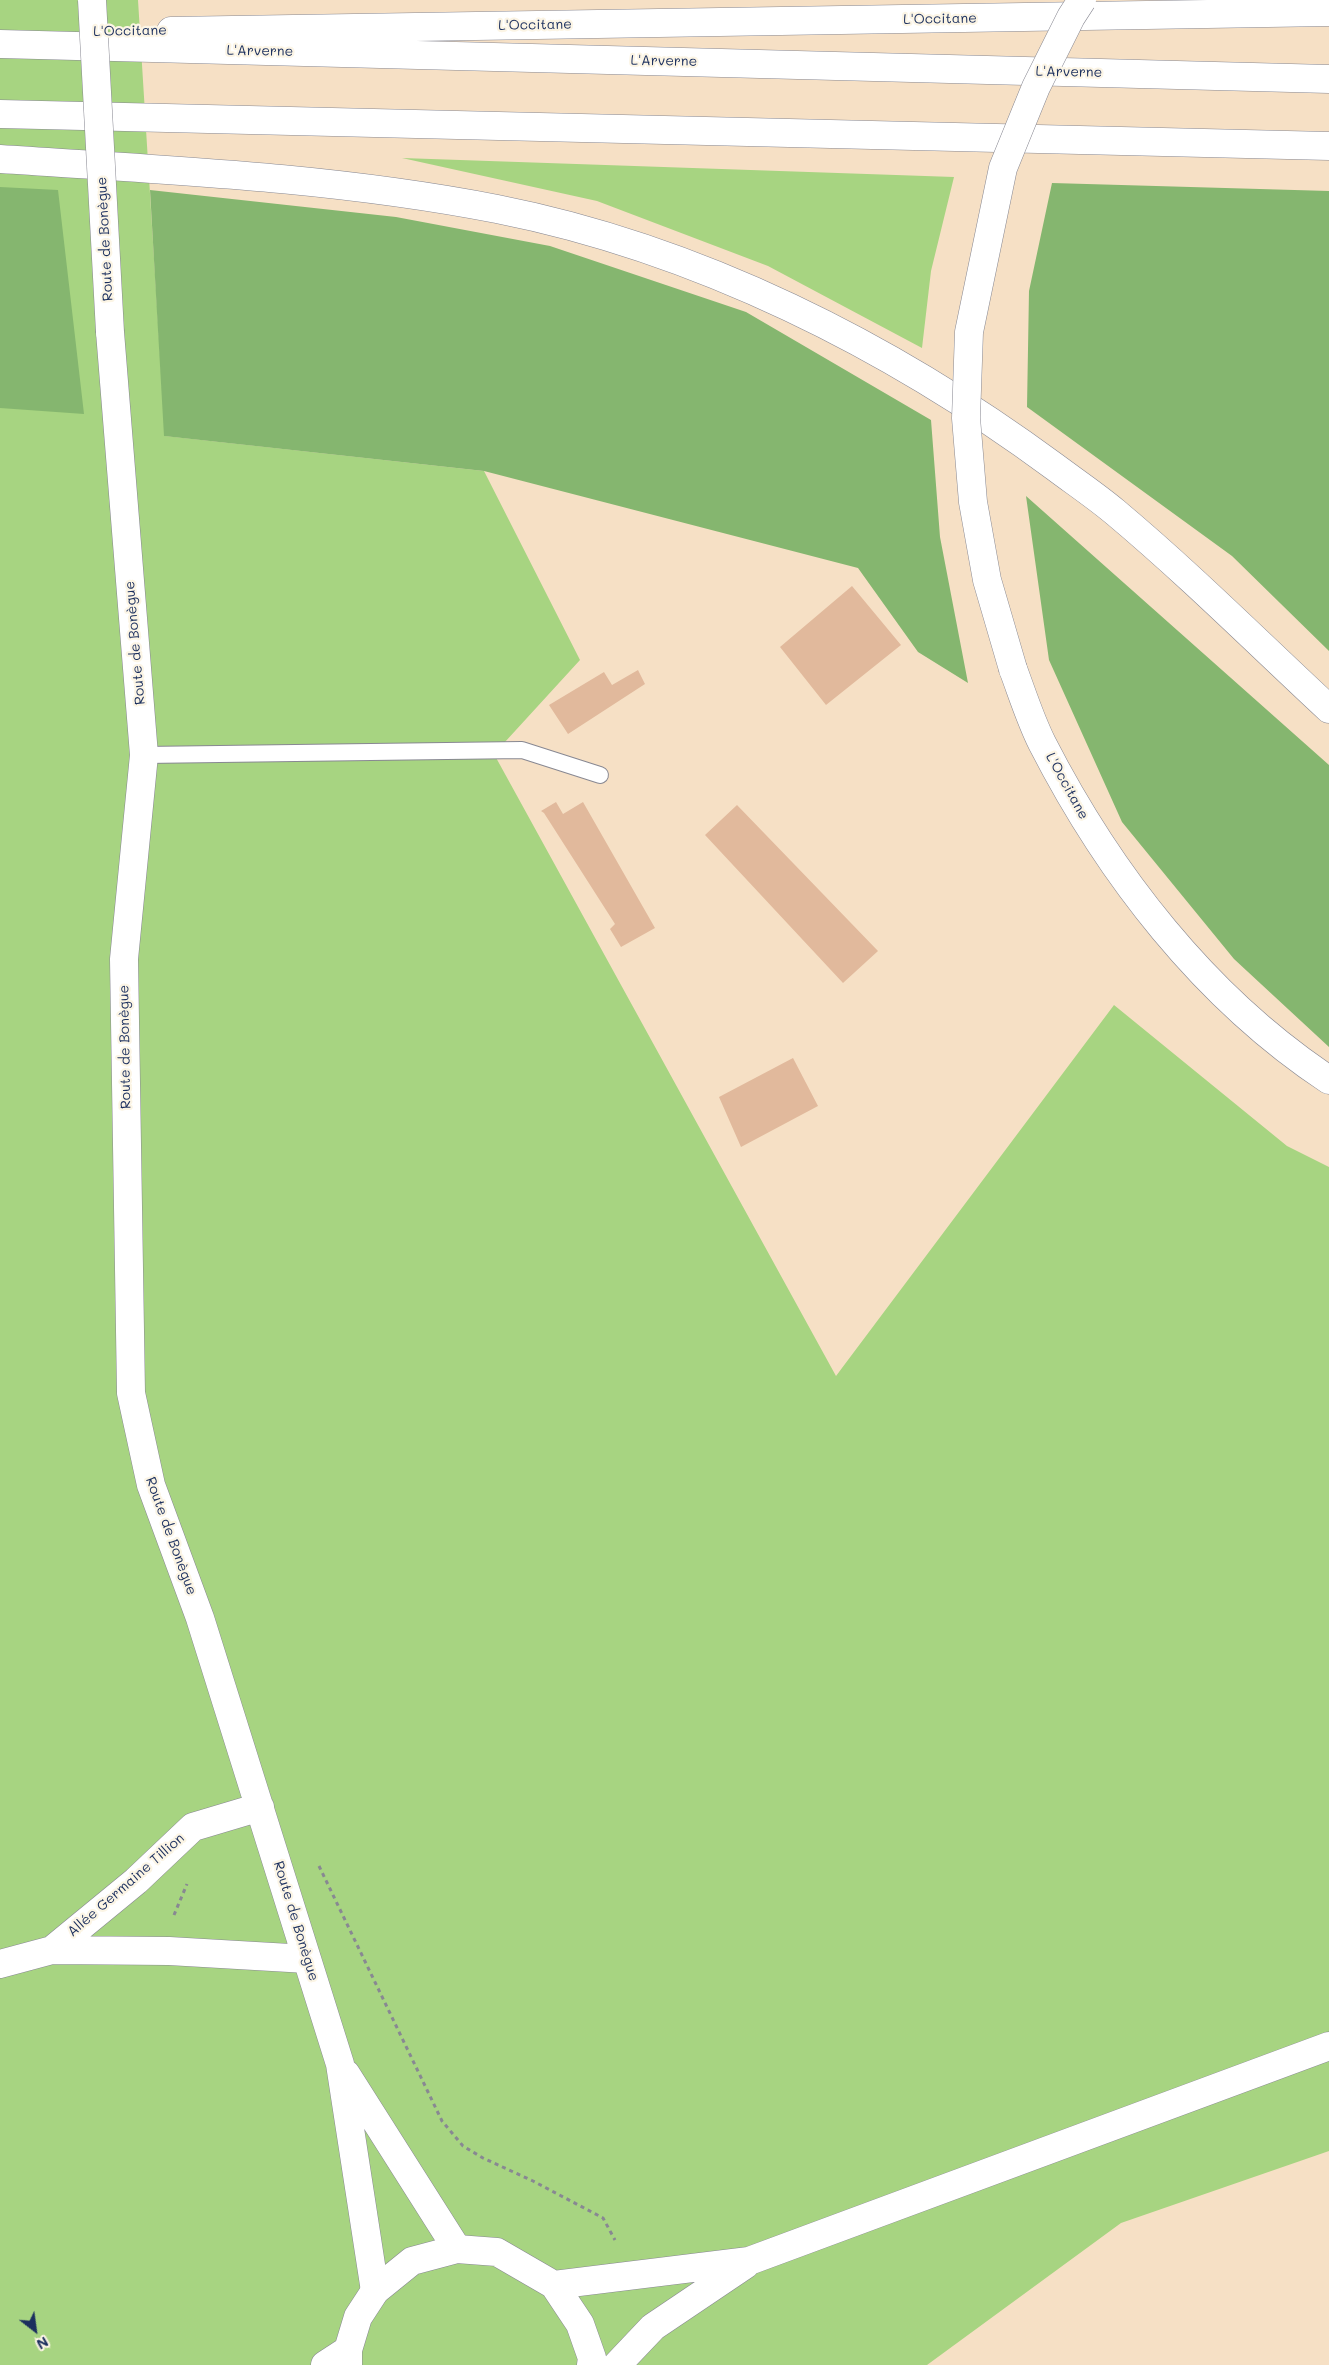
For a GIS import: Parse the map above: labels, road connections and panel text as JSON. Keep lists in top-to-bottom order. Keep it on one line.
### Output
{"streets":{"main road":["L'Occitane","L'Arverne","Route de Bonègue","Allée Germaine Tillion"]},"crossings":[["Route de Bonègue","Allée Germaine Tillion"]],"north":"bottom right"}
